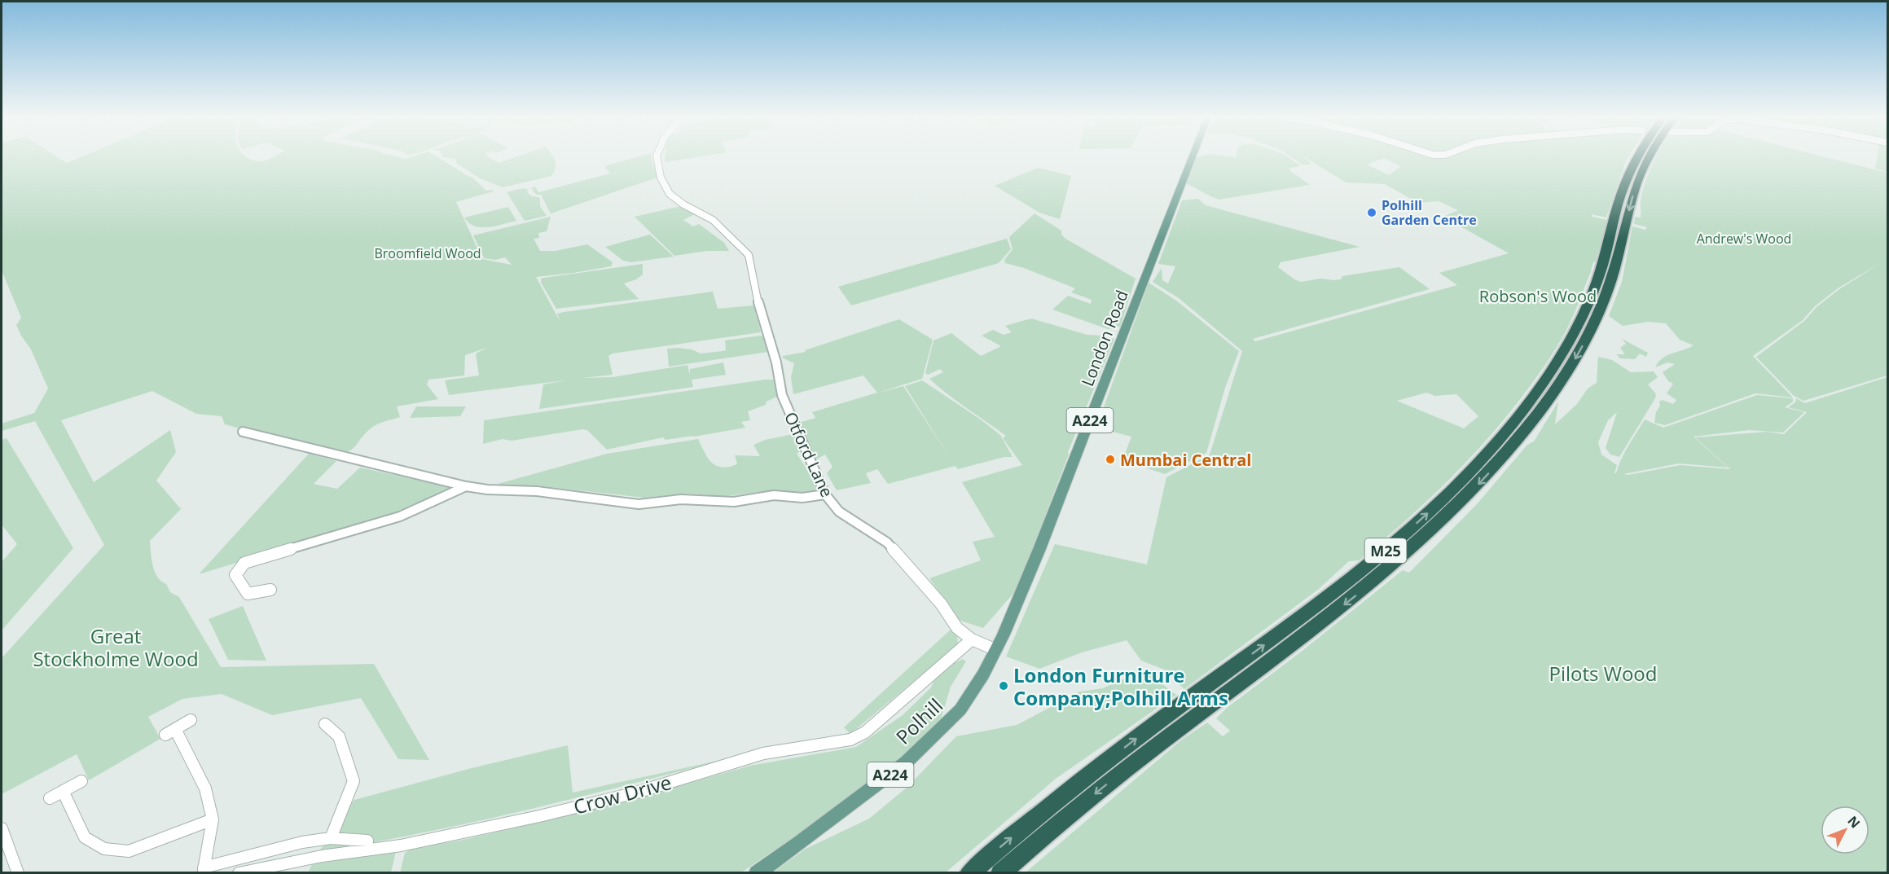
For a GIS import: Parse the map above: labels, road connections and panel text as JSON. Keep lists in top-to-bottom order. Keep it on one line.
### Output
{"streets":{"highway":["M25"],"main road":["London Road","A224","Polhill"],"street":["Otford Lane","Crow Drive"]},"crossings":[["London Road","Otford Lane"],["London Road","Polhill"],["Otford Lane","Polhill"],["Otford Lane","Crow Drive"]],"parks":["Andrew's Wood","Broomfield Wood","Robson's Wood","Great Stockholme Wood","Pilots Wood"],"places":["Polhill Garden Centre","Mumbai Central","London Furniture Company;Polhill Arms"],"north":"top right"}
